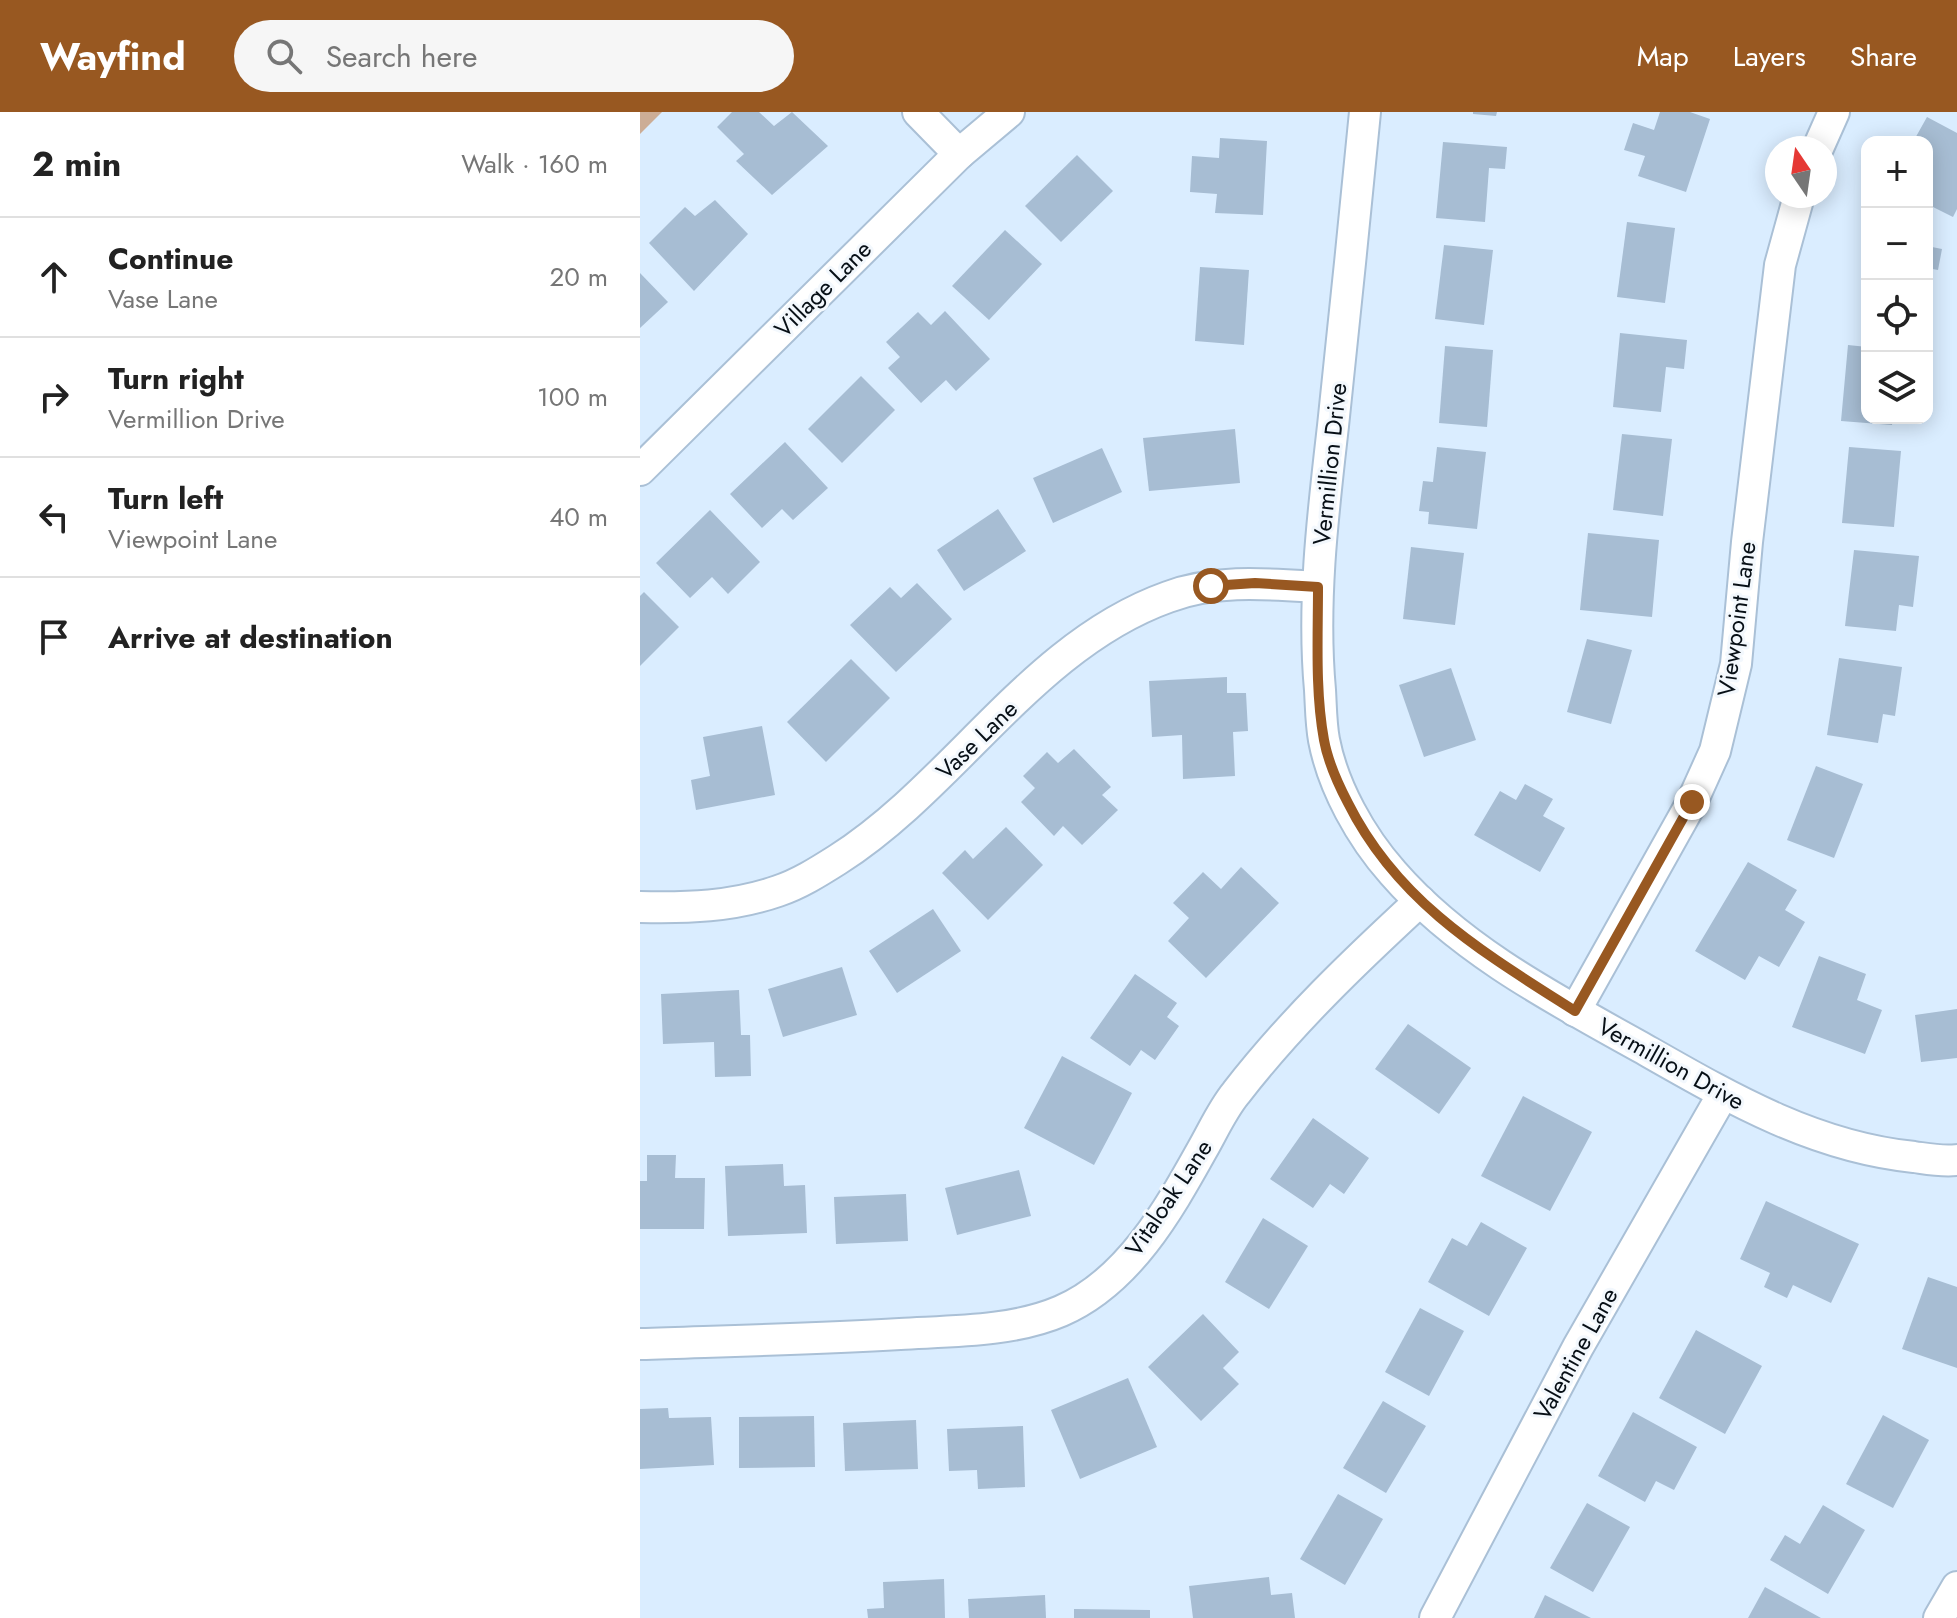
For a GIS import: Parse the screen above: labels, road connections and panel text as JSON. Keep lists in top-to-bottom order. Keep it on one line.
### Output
{"streets":{"street":["Village Lane","Vermillion Drive","Viewpoint Lane","Vase Lane","Vitaloak Lane","Valentine Lane"]},"crossings":[["Vermillion Drive","Viewpoint Lane"],["Vermillion Drive","Vase Lane"],["Vermillion Drive","Vitaloak Lane"],["Vermillion Drive","Valentine Lane"]],"north":"top","page":{"header":"Wayfind","search":"Search here","nav":["Map","Layers","Share"],"heading":["2 min","Walk · 160 m"],"map_buttons":["+","−"],"list":[["Continue","Vase Lane","20 m"],["Turn right","Vermillion Drive","100 m"],["Turn left","Viewpoint Lane","40 m"],"Arrive at destination"]}}
